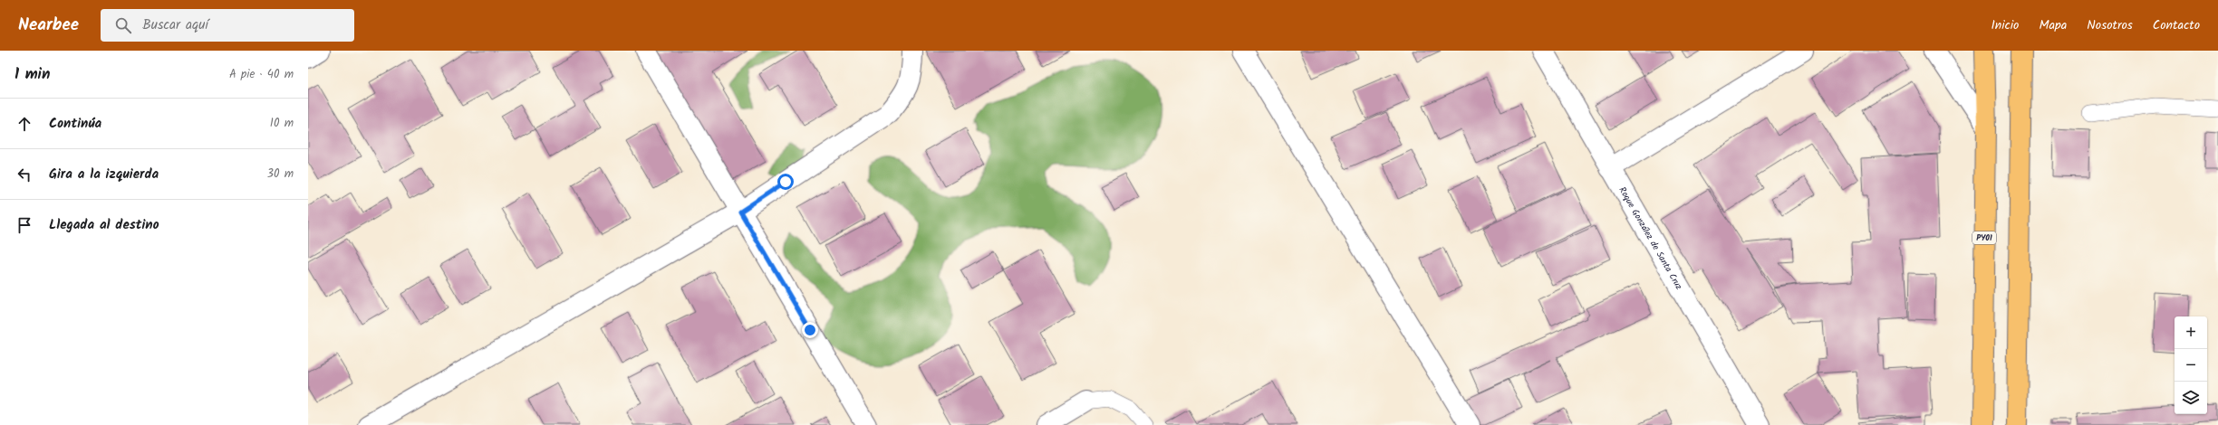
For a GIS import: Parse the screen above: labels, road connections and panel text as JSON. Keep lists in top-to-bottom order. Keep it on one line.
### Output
{"streets":{"highway":["PY01"],"street":["Roque González de Santa Cruz"]},"page":{"header":"Nearbee","search":"Buscar aquí","nav":["Inicio","Mapa","Nosotros","Contacto"],"heading":["1 min","A pie · 40 m"],"list":[["Continúa","10 m"],["Gira a la izquierda","30 m"],"Llegada al destino"],"map_buttons":["+","−"]}}
